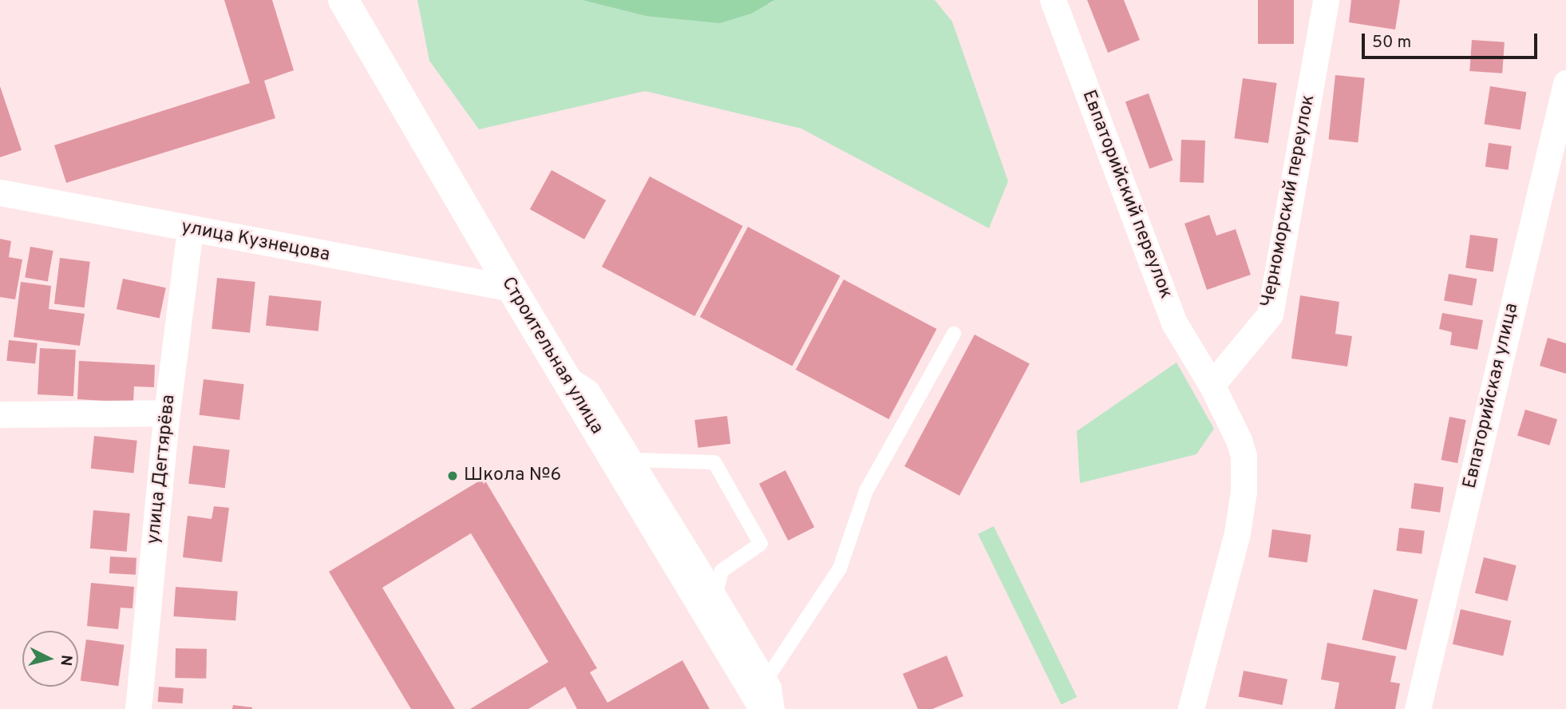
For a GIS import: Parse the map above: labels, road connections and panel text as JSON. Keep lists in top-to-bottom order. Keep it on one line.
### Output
{"streets":{"street":["Евпаторийский переулок","Черноморский переулок","улица Кузнецова","Строительная улица","Евпаторийская улица","улица Дегтярёва"]},"crossings":[["Евпаторийский переулок","Черноморский переулок"],["улица Кузнецова","Строительная улица"],["улица Кузнецова","улица Дегтярёва"]],"places":["Школа №6"],"scale_bar":"50 m","north":"right"}
